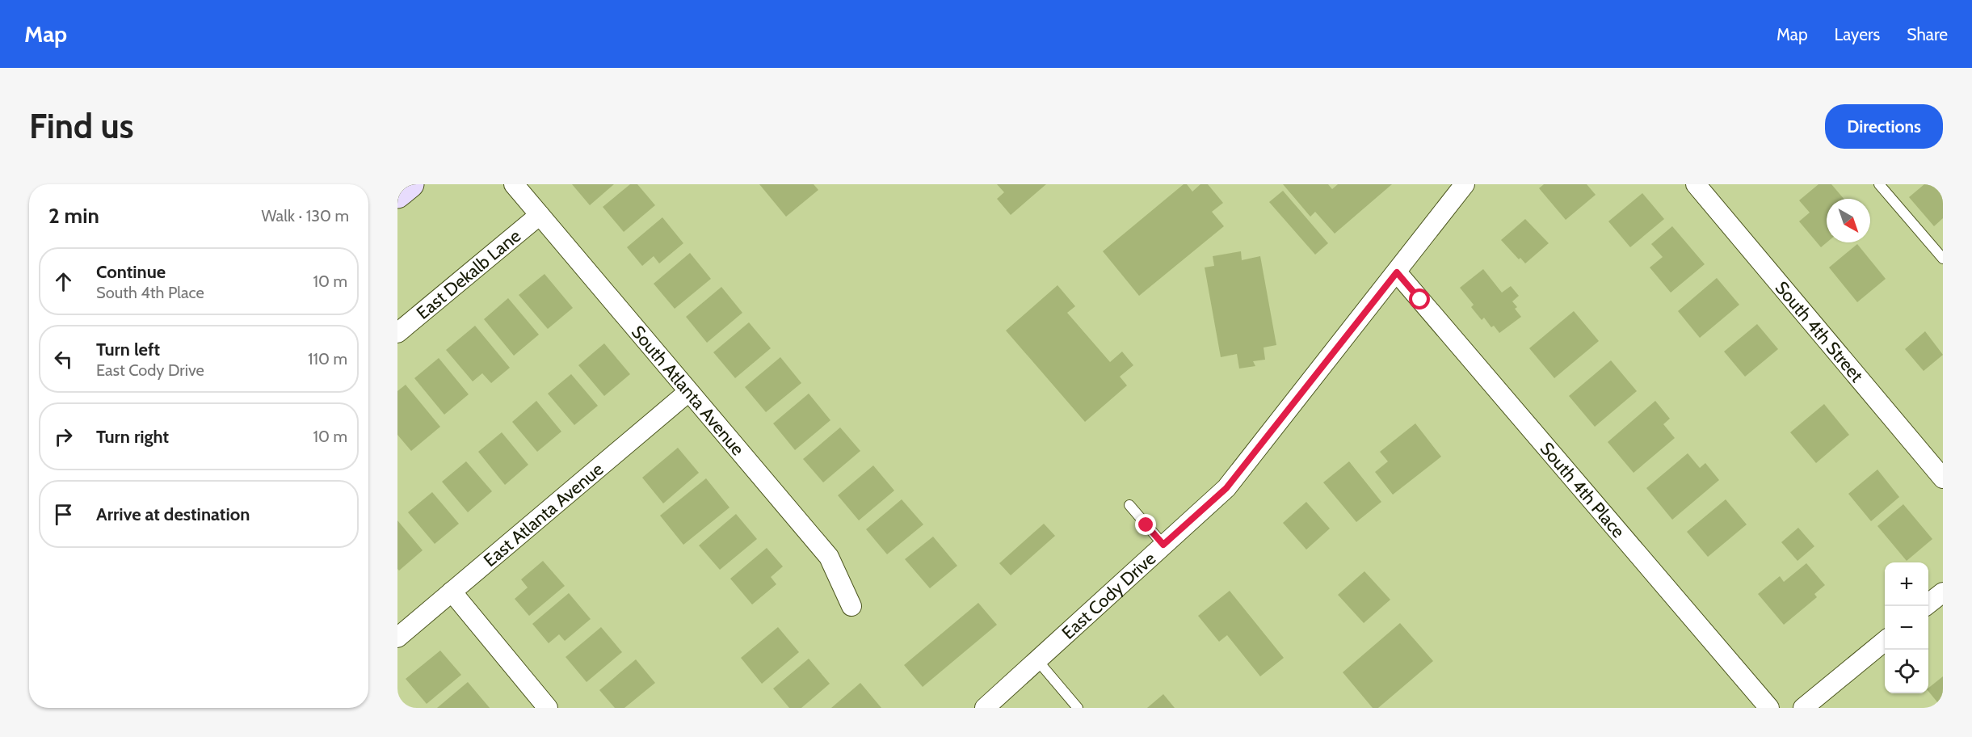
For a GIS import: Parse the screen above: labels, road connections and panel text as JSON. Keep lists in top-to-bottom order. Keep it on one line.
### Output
{"streets":{"street":["East Dekalb Lane","South 4th Street","South Atlanta Avenue","South 4th Place","East Atlanta Avenue","East Cody Drive"]},"crossings":[["East Dekalb Lane","South Atlanta Avenue"],["South Atlanta Avenue","East Atlanta Avenue"],["South 4th Place","East Cody Drive"]],"north":"bottom right","page":{"header":"Map","nav":["Map","Layers","Share"],"buttons":"Directions","title":"Find us","heading":["2 min","Walk · 130 m"],"list":[["Continue","South 4th Place","10 m"],["Turn left","East Cody Drive","110 m"],["Turn right","10 m"],"Arrive at destination"],"map_buttons":["+","−"]}}
